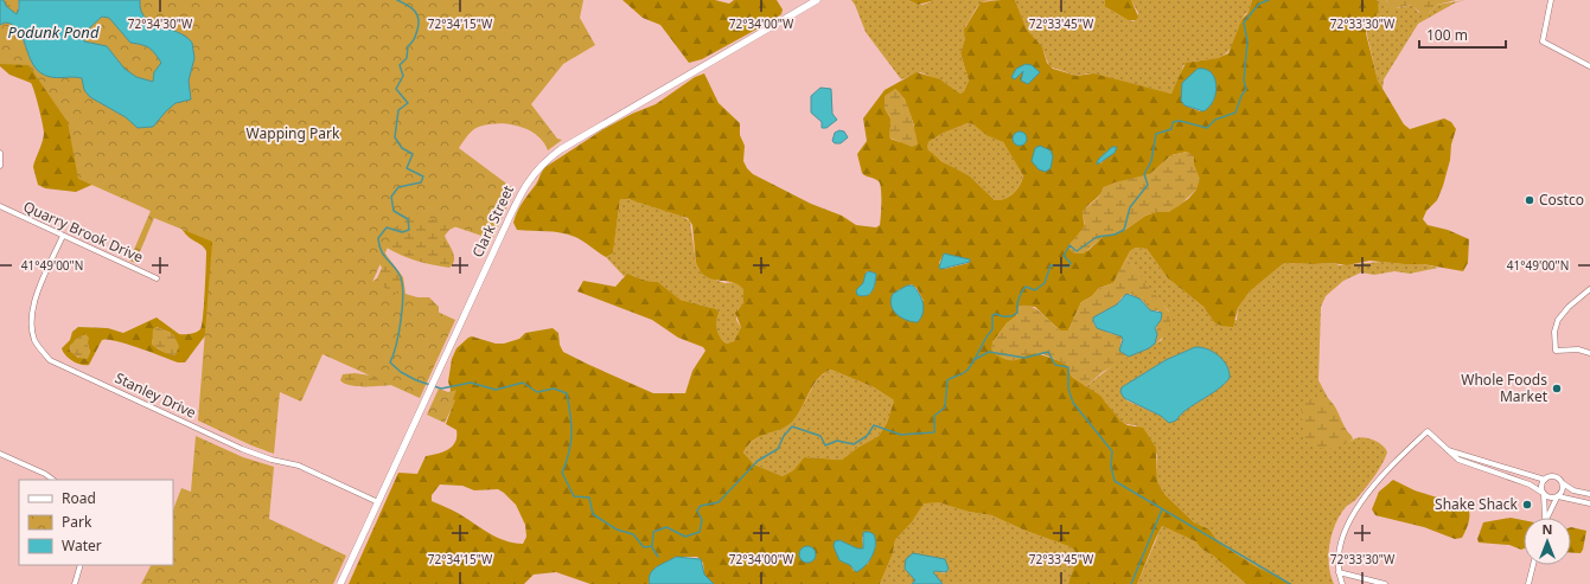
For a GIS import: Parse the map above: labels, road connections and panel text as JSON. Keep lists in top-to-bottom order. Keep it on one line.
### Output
{"streets":{"main road":["Clark Street"],"street":["Quarry Brook Drive","Stanley Drive"]},"crossings":[["Clark Street","Stanley Drive"],["Quarry Brook Drive","Stanley Drive"]],"water":["Podunk Pond"],"parks":["Wapping Park"],"places":["Costco","Whole Foods Market","Shake Shack"],"legend":["Road","Park","Water"],"scale_bar":"100 m","north":"top","coordinates":["72°34'30\"W","72°34'15\"W","72°34'00\"W","72°33'45\"W","72°33'30\"W","41°49'00\"N"]}
